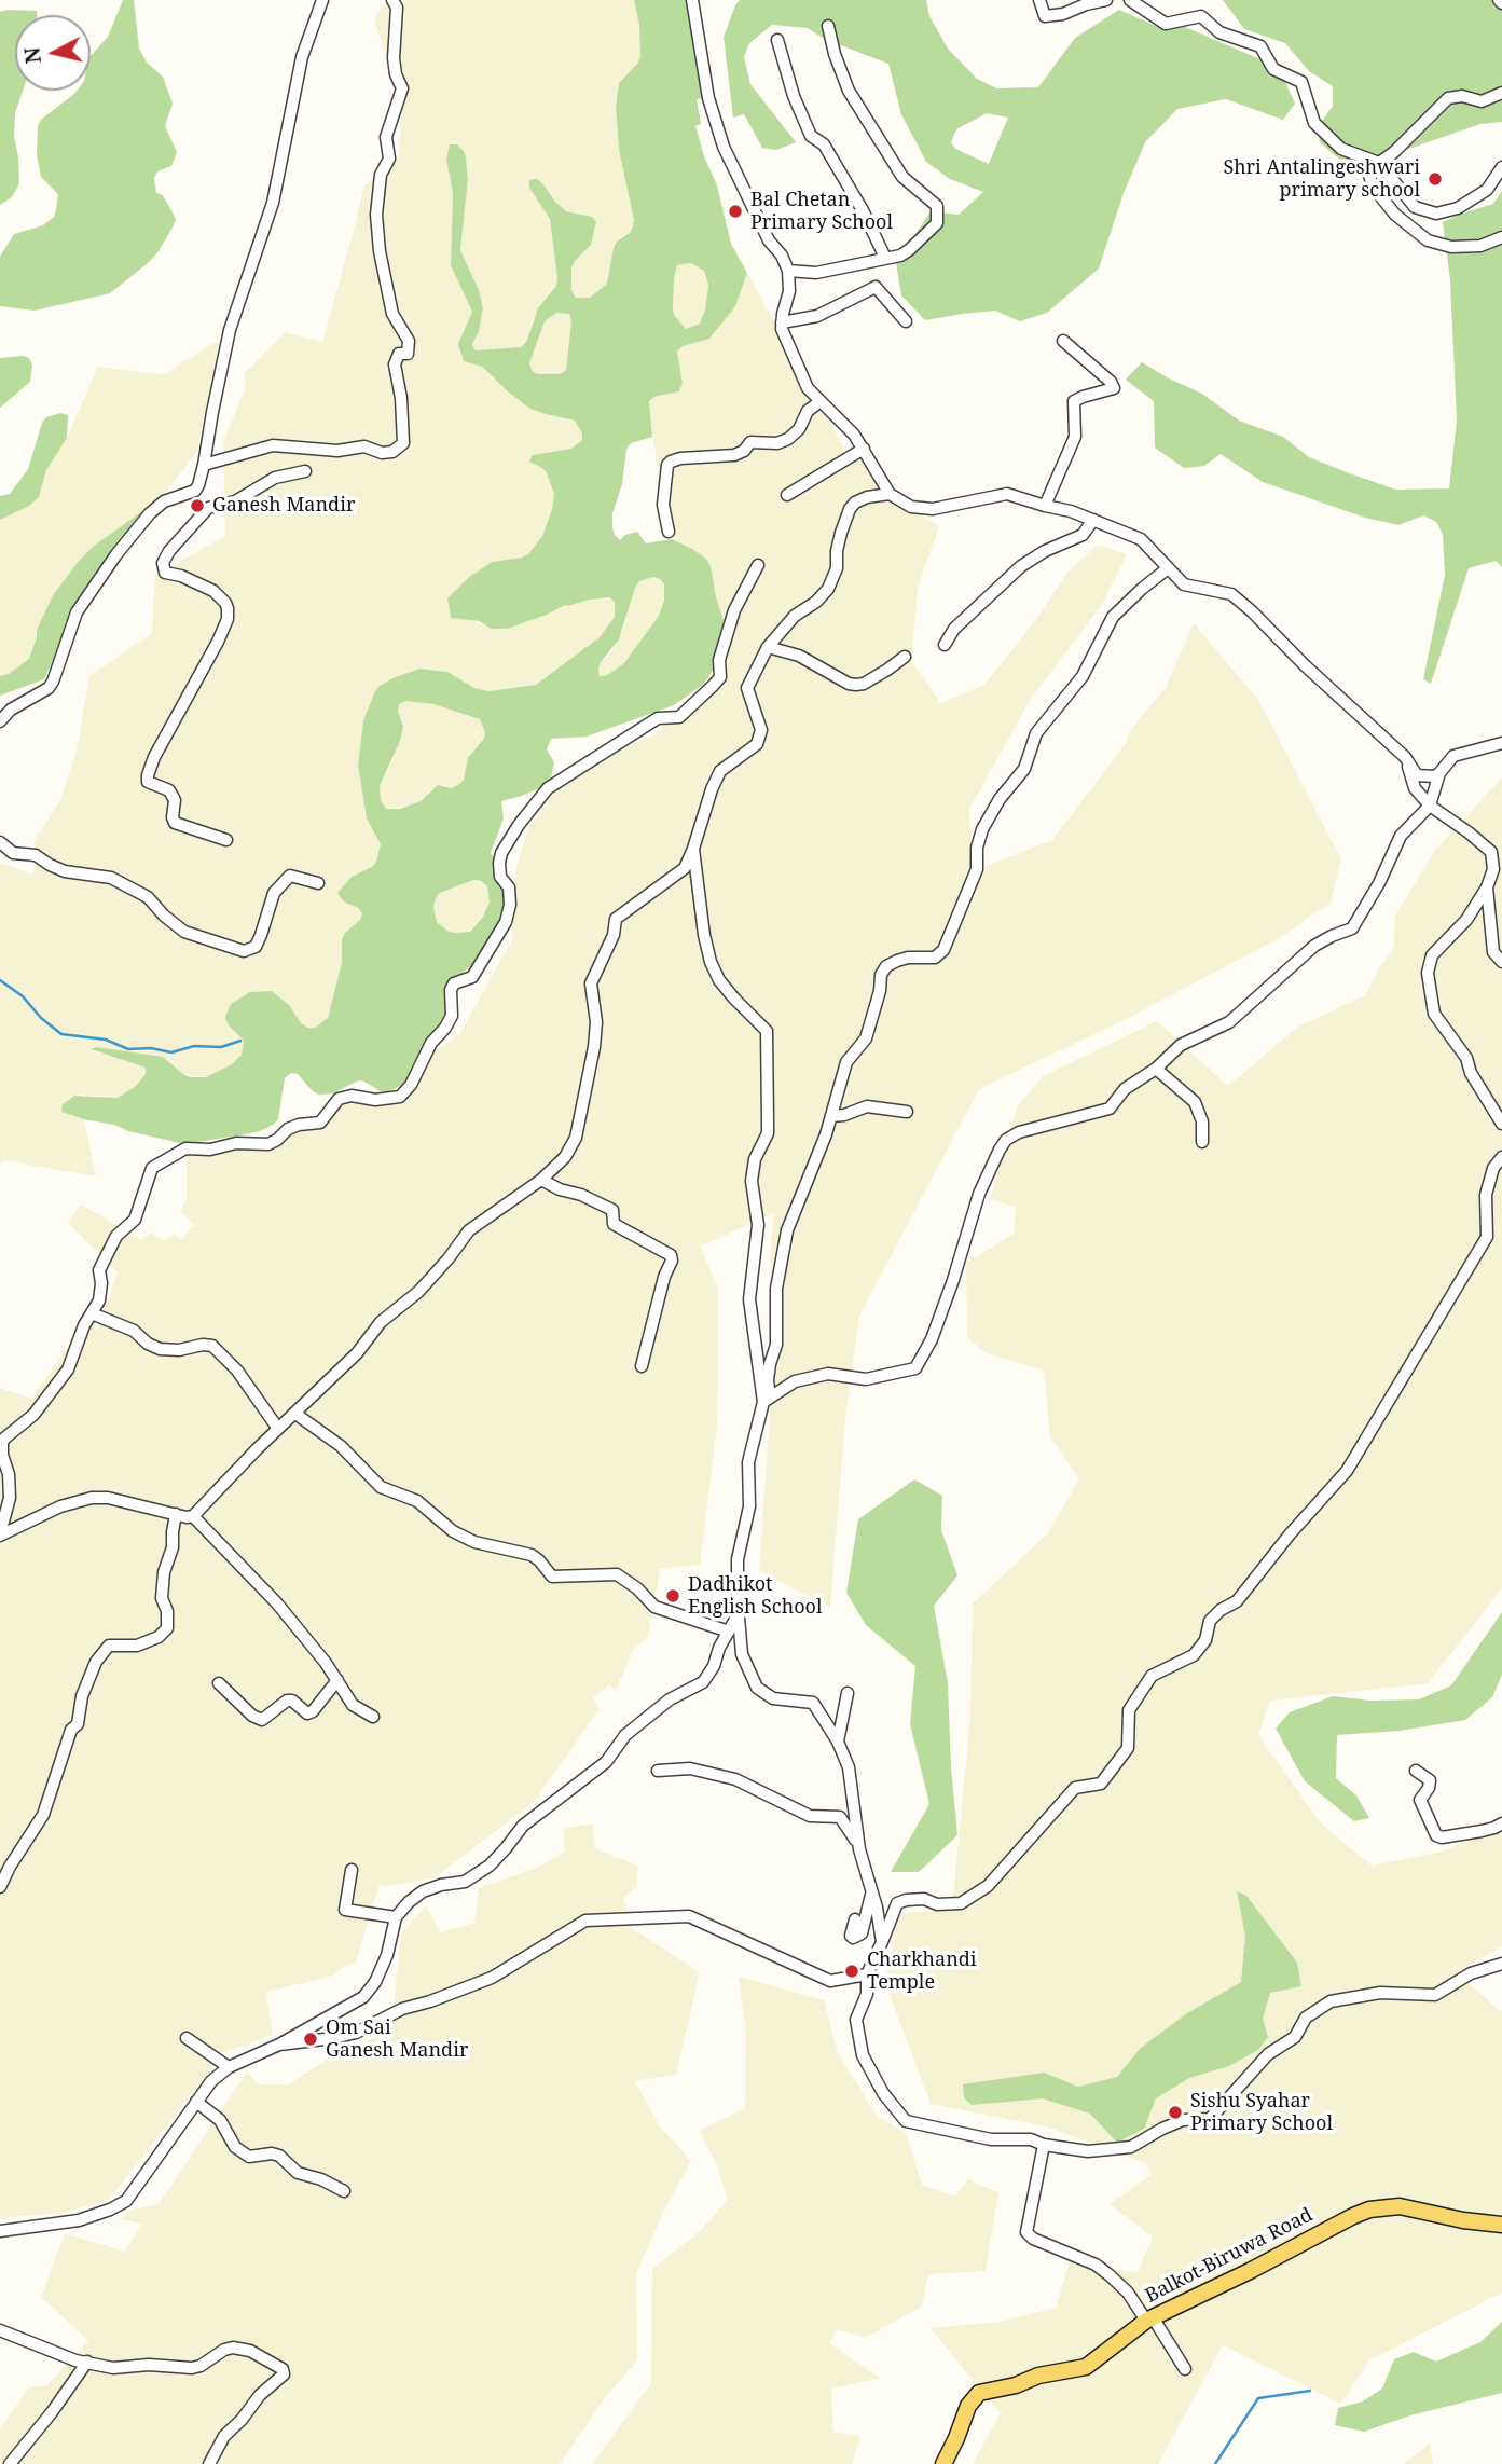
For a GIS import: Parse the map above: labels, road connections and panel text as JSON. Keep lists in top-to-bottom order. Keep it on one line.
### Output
{"streets":{"main road":["Balkot-Biruwa Road"]},"places":["Shri Antalingeshwari primary school","Bal Chetan Primary School","Ganesh Mandir","Dadhikot English School","Charkhandi Temple","Om Sai Ganesh Mandir","Sishu Syahar Primary School"],"north":"left"}
